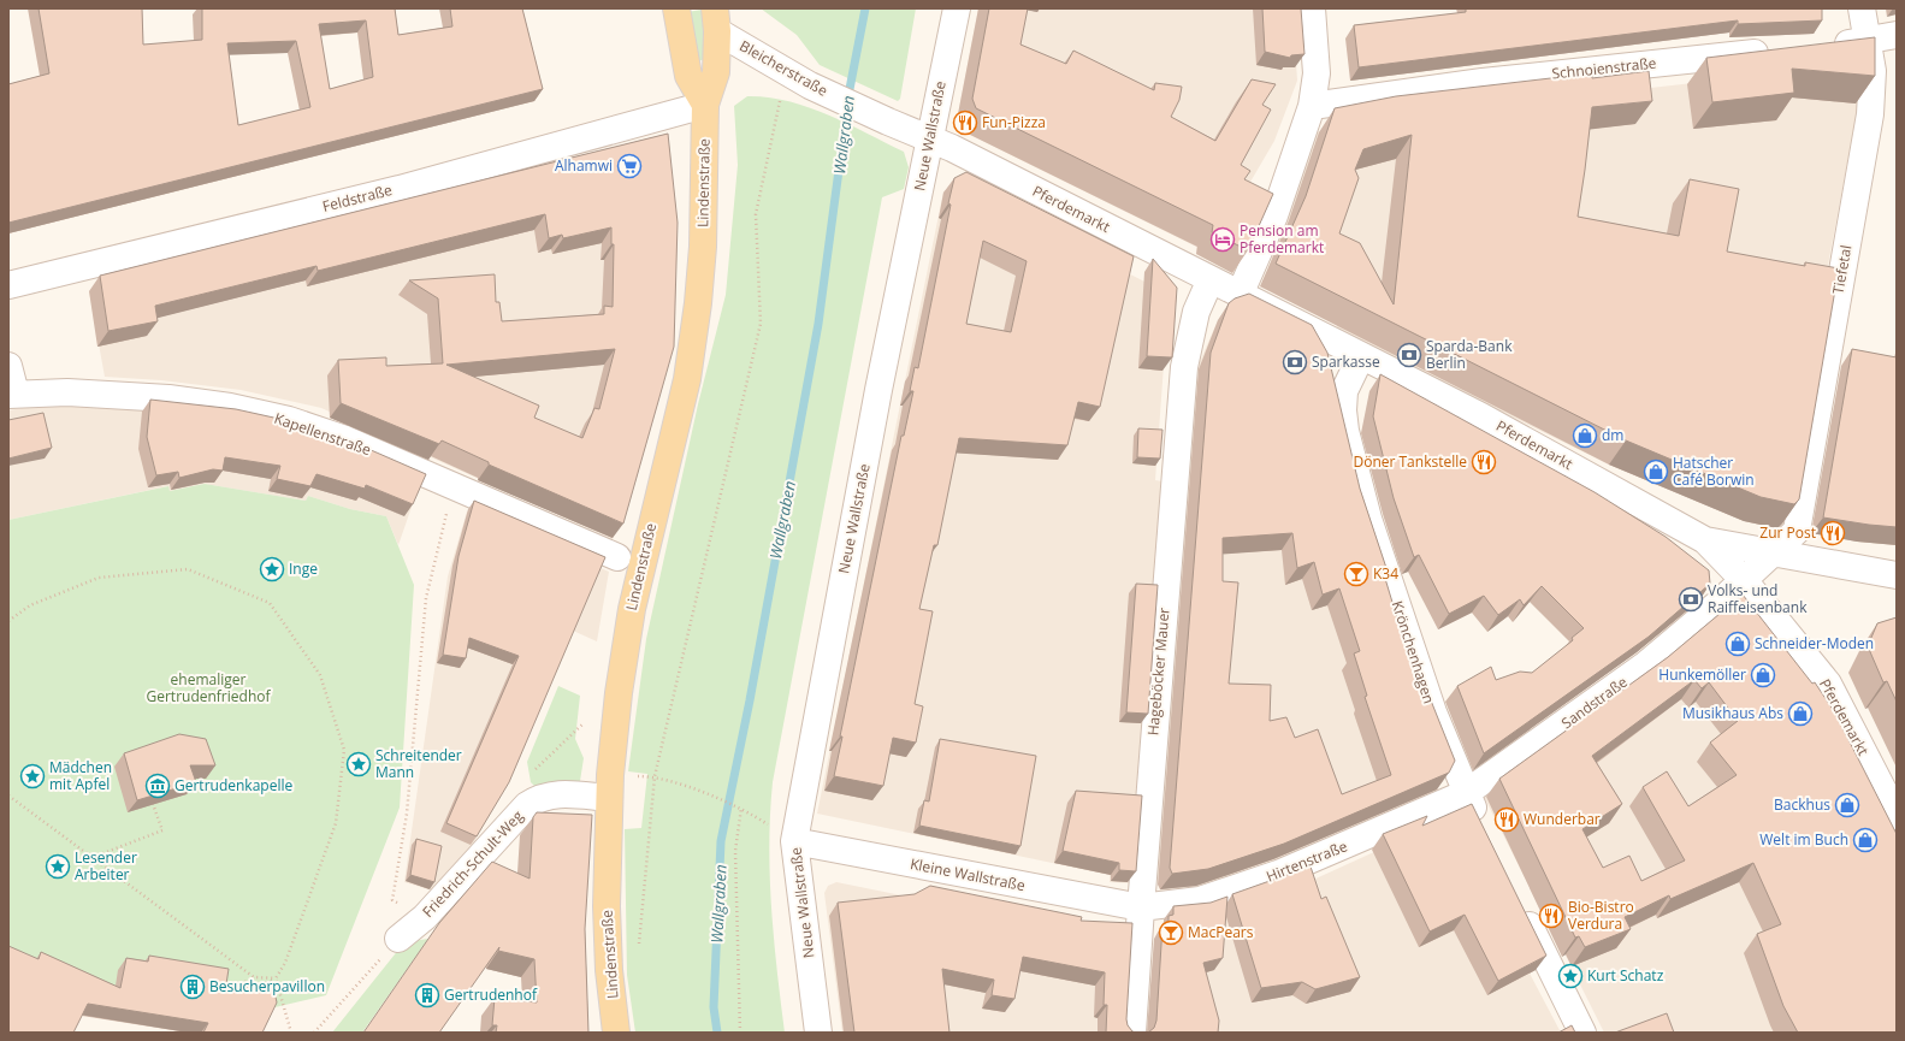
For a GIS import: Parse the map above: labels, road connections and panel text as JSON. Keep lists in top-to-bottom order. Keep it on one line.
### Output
{"streets":{"main road":["Lindenstraße"],"street":["Bleicherstraße","Schnoienstraße","Neue Wallstraße","Feldstraße","Pferdemarkt","Tiefetal","Kapellenstraße","Krönchenhagen","Hageböcker Mauer","Sandstraße","Hirtenstraße","Friedrich-Schult-Weg","Kleine Wallstraße"]},"crossings":[["Bleicherstraße","Neue Wallstraße"],["Bleicherstraße","Pferdemarkt"],["Neue Wallstraße","Pferdemarkt"],["Neue Wallstraße","Kleine Wallstraße"],["Lindenstraße","Feldstraße"],["Lindenstraße","Friedrich-Schult-Weg"],["Pferdemarkt","Tiefetal"],["Pferdemarkt","Krönchenhagen"],["Pferdemarkt","Hageböcker Mauer"],["Pferdemarkt","Sandstraße"],["Krönchenhagen","Sandstraße"],["Krönchenhagen","Hirtenstraße"],["Hageböcker Mauer","Hirtenstraße"],["Hageböcker Mauer","Kleine Wallstraße"],["Sandstraße","Hirtenstraße"],["Hirtenstraße","Kleine Wallstraße"]],"water":["Wallgraben"],"parks":["ehemaliger Gertrudenfriedhof"],"places":{"restaurant":["Fun-Pizza","Döner Tankstelle","Zur Post","Wunderbar","Bio-Bistro Verdura"],"supermarket":["Alhamwi"],"hotel":["Pension am Pferdemarkt"],"bank":["Sparda-Bank Berlin","Sparkasse","Volks- und Raiffeisenbank"],"shop":["dm","Hatscher Café Borwin","Schneider-Moden","Hunkemöller","Musikhaus Abs","Backhus","Welt im Buch"],"place":["Inge","Schreitender Mann","Mädchen mit Apfel","Lesender Arbeiter","Kurt Schatz"],"bar":["K34","MacPears"],"museum":["Gertrudenkapelle"],"building":["Besucherpavillon","Gertrudenhof"]}}
